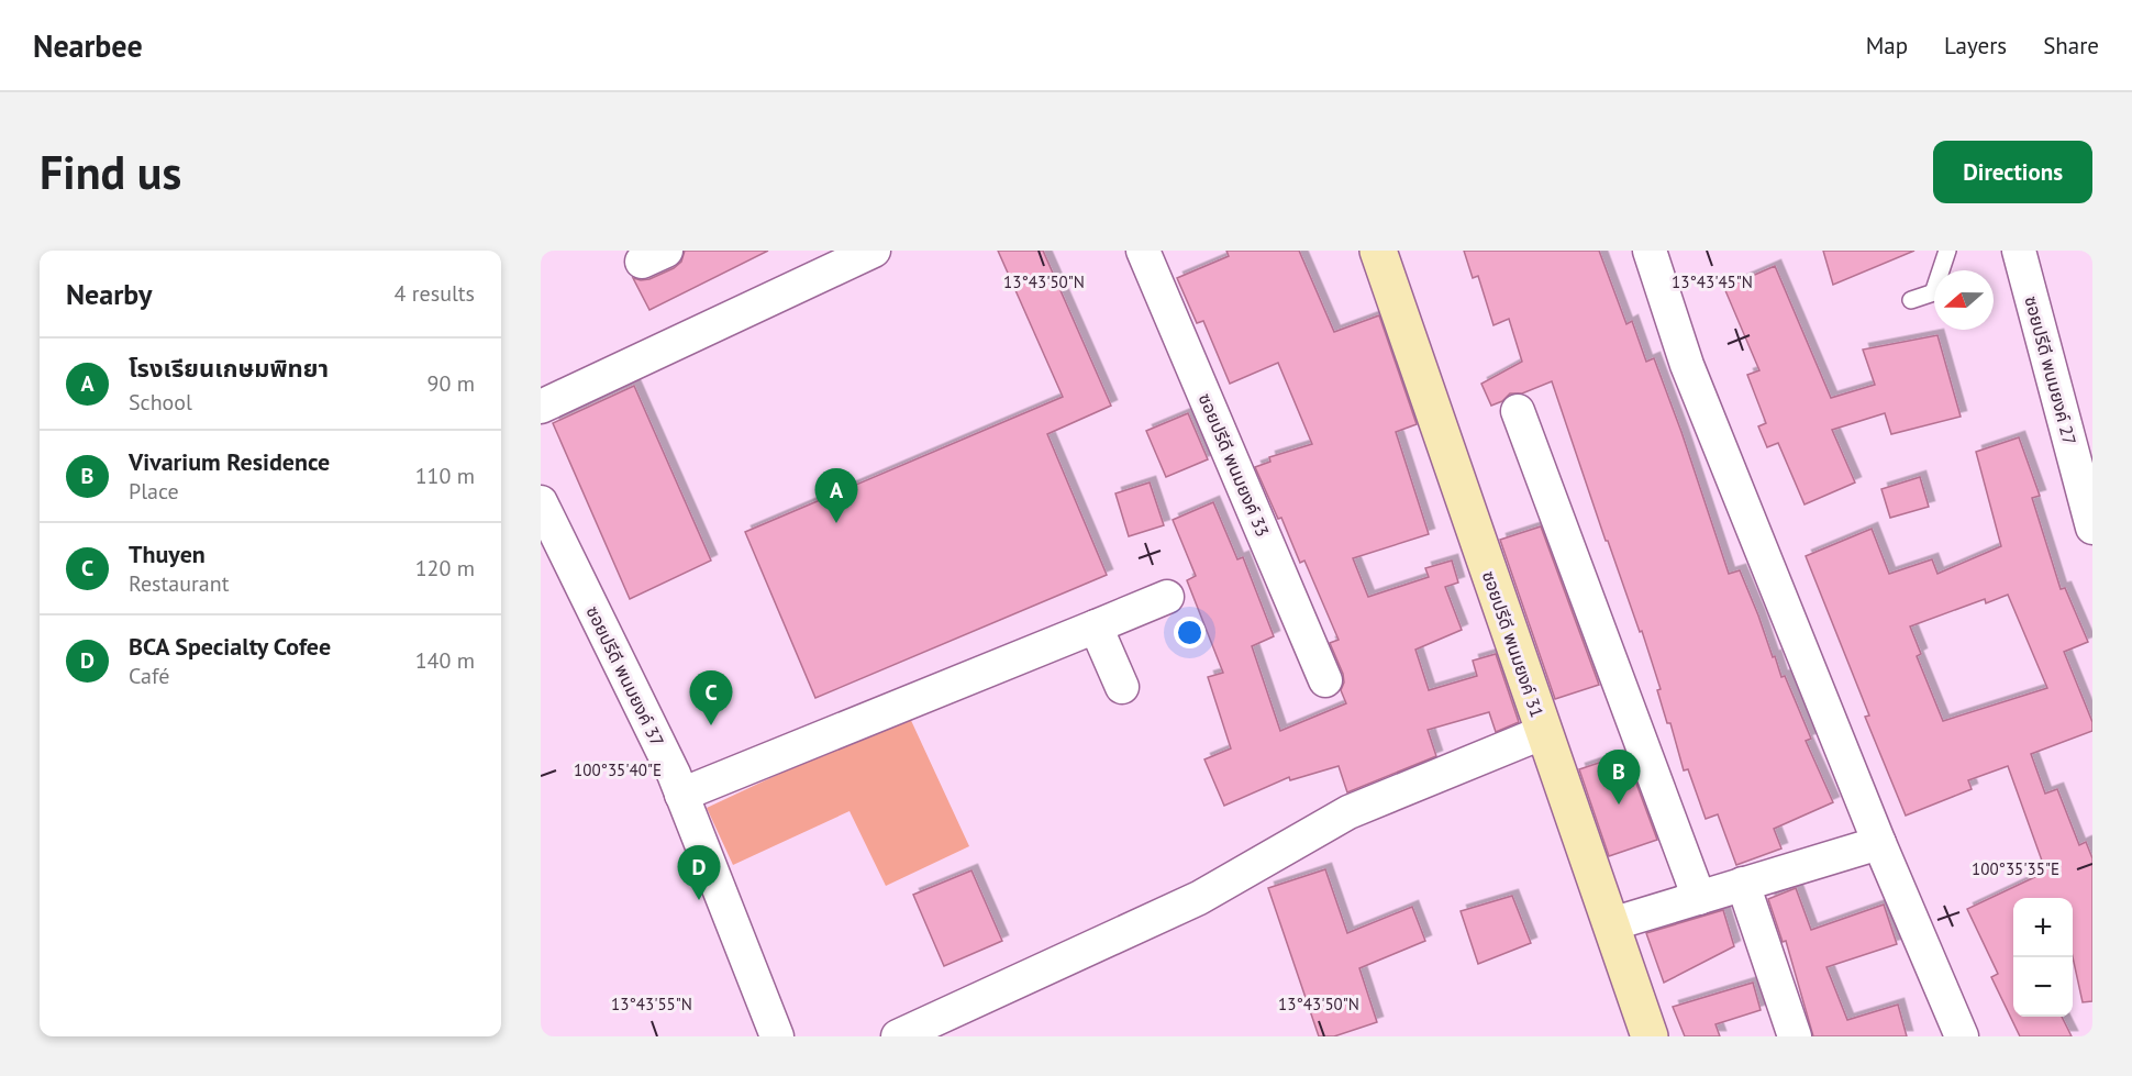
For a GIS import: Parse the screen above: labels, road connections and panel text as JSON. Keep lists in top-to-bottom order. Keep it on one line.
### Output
{"streets":{"street":["ซอยปรีดี พนมยงค์ 27","ซอยปรีดี พนมยงค์ 33","ซอยปรีดี พนมยงค์ 31","ซอยปรีดี พนมยงค์ 37"]},"north":"left","page":{"header":"Nearbee","nav":["Map","Layers","Share"],"buttons":"Directions","title":"Find us","heading":["Nearby","4 results"],"list":[{"mark":"A","name":"โรงเรียนเกษมพิทยา","note":"School","value":"90 m"},{"mark":"B","name":"Vivarium Residence","note":"Place","value":"110 m"},{"mark":"C","name":"Thuyen","note":"Restaurant","value":"120 m"},{"mark":"D","name":"BCA Specialty Cofee","note":"Café","value":"140 m"}],"pins":["A","C","B","D"],"map_buttons":["+","−"]},"coordinates":["13°43'50\"N","13°43'45\"N","100°35'40\"E","100°35'35\"E","13°43'55\"N"]}
